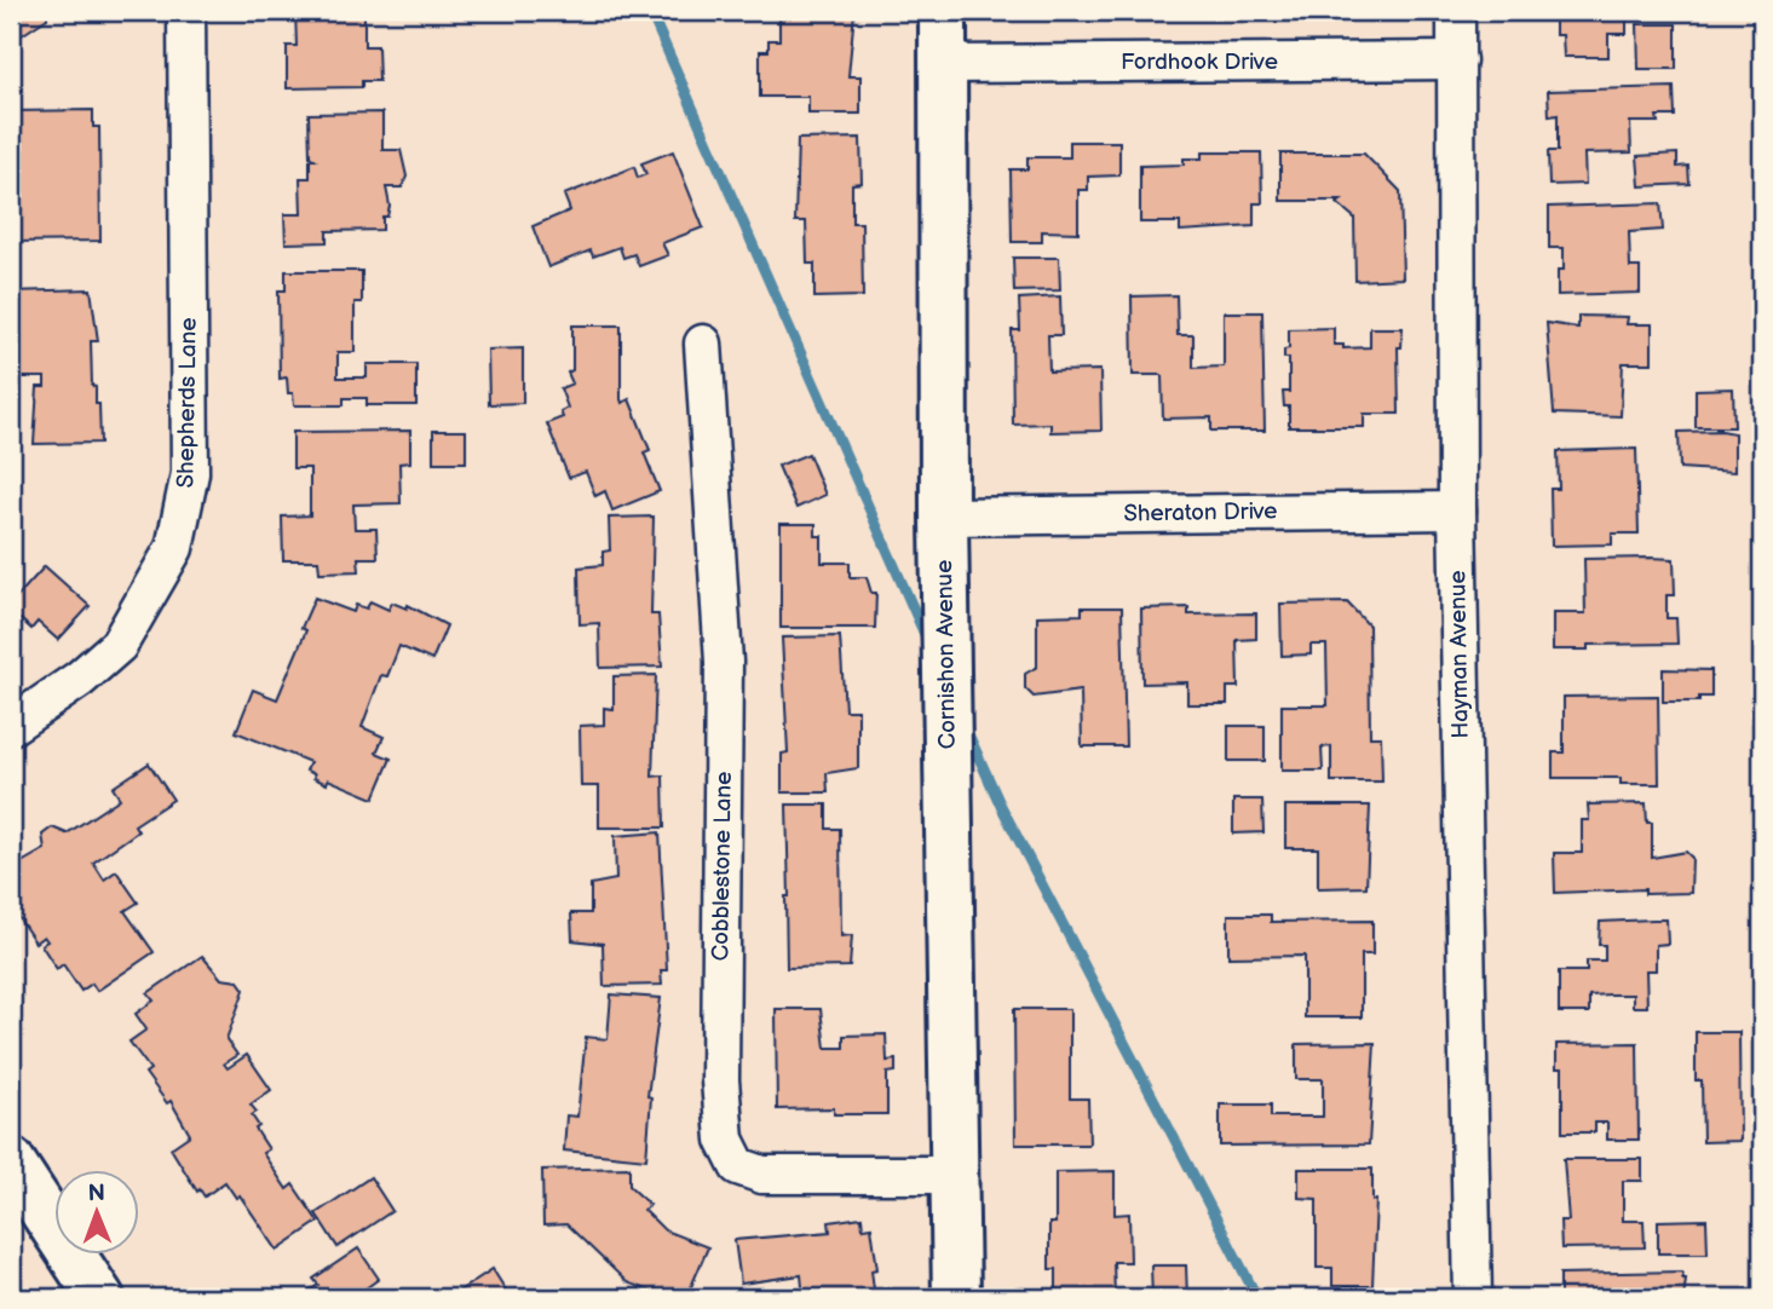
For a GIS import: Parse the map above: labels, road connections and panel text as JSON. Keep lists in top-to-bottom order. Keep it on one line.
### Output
{"streets":{"street":["Fordhook Drive","Shepherds Lane","Sheraton Drive","Cornishon Avenue","Hayman Avenue","Cobblestone Lane"]},"crossings":[["Fordhook Drive","Cornishon Avenue"],["Fordhook Drive","Hayman Avenue"],["Sheraton Drive","Cornishon Avenue"],["Sheraton Drive","Hayman Avenue"],["Cornishon Avenue","Cobblestone Lane"]],"north":"top"}
